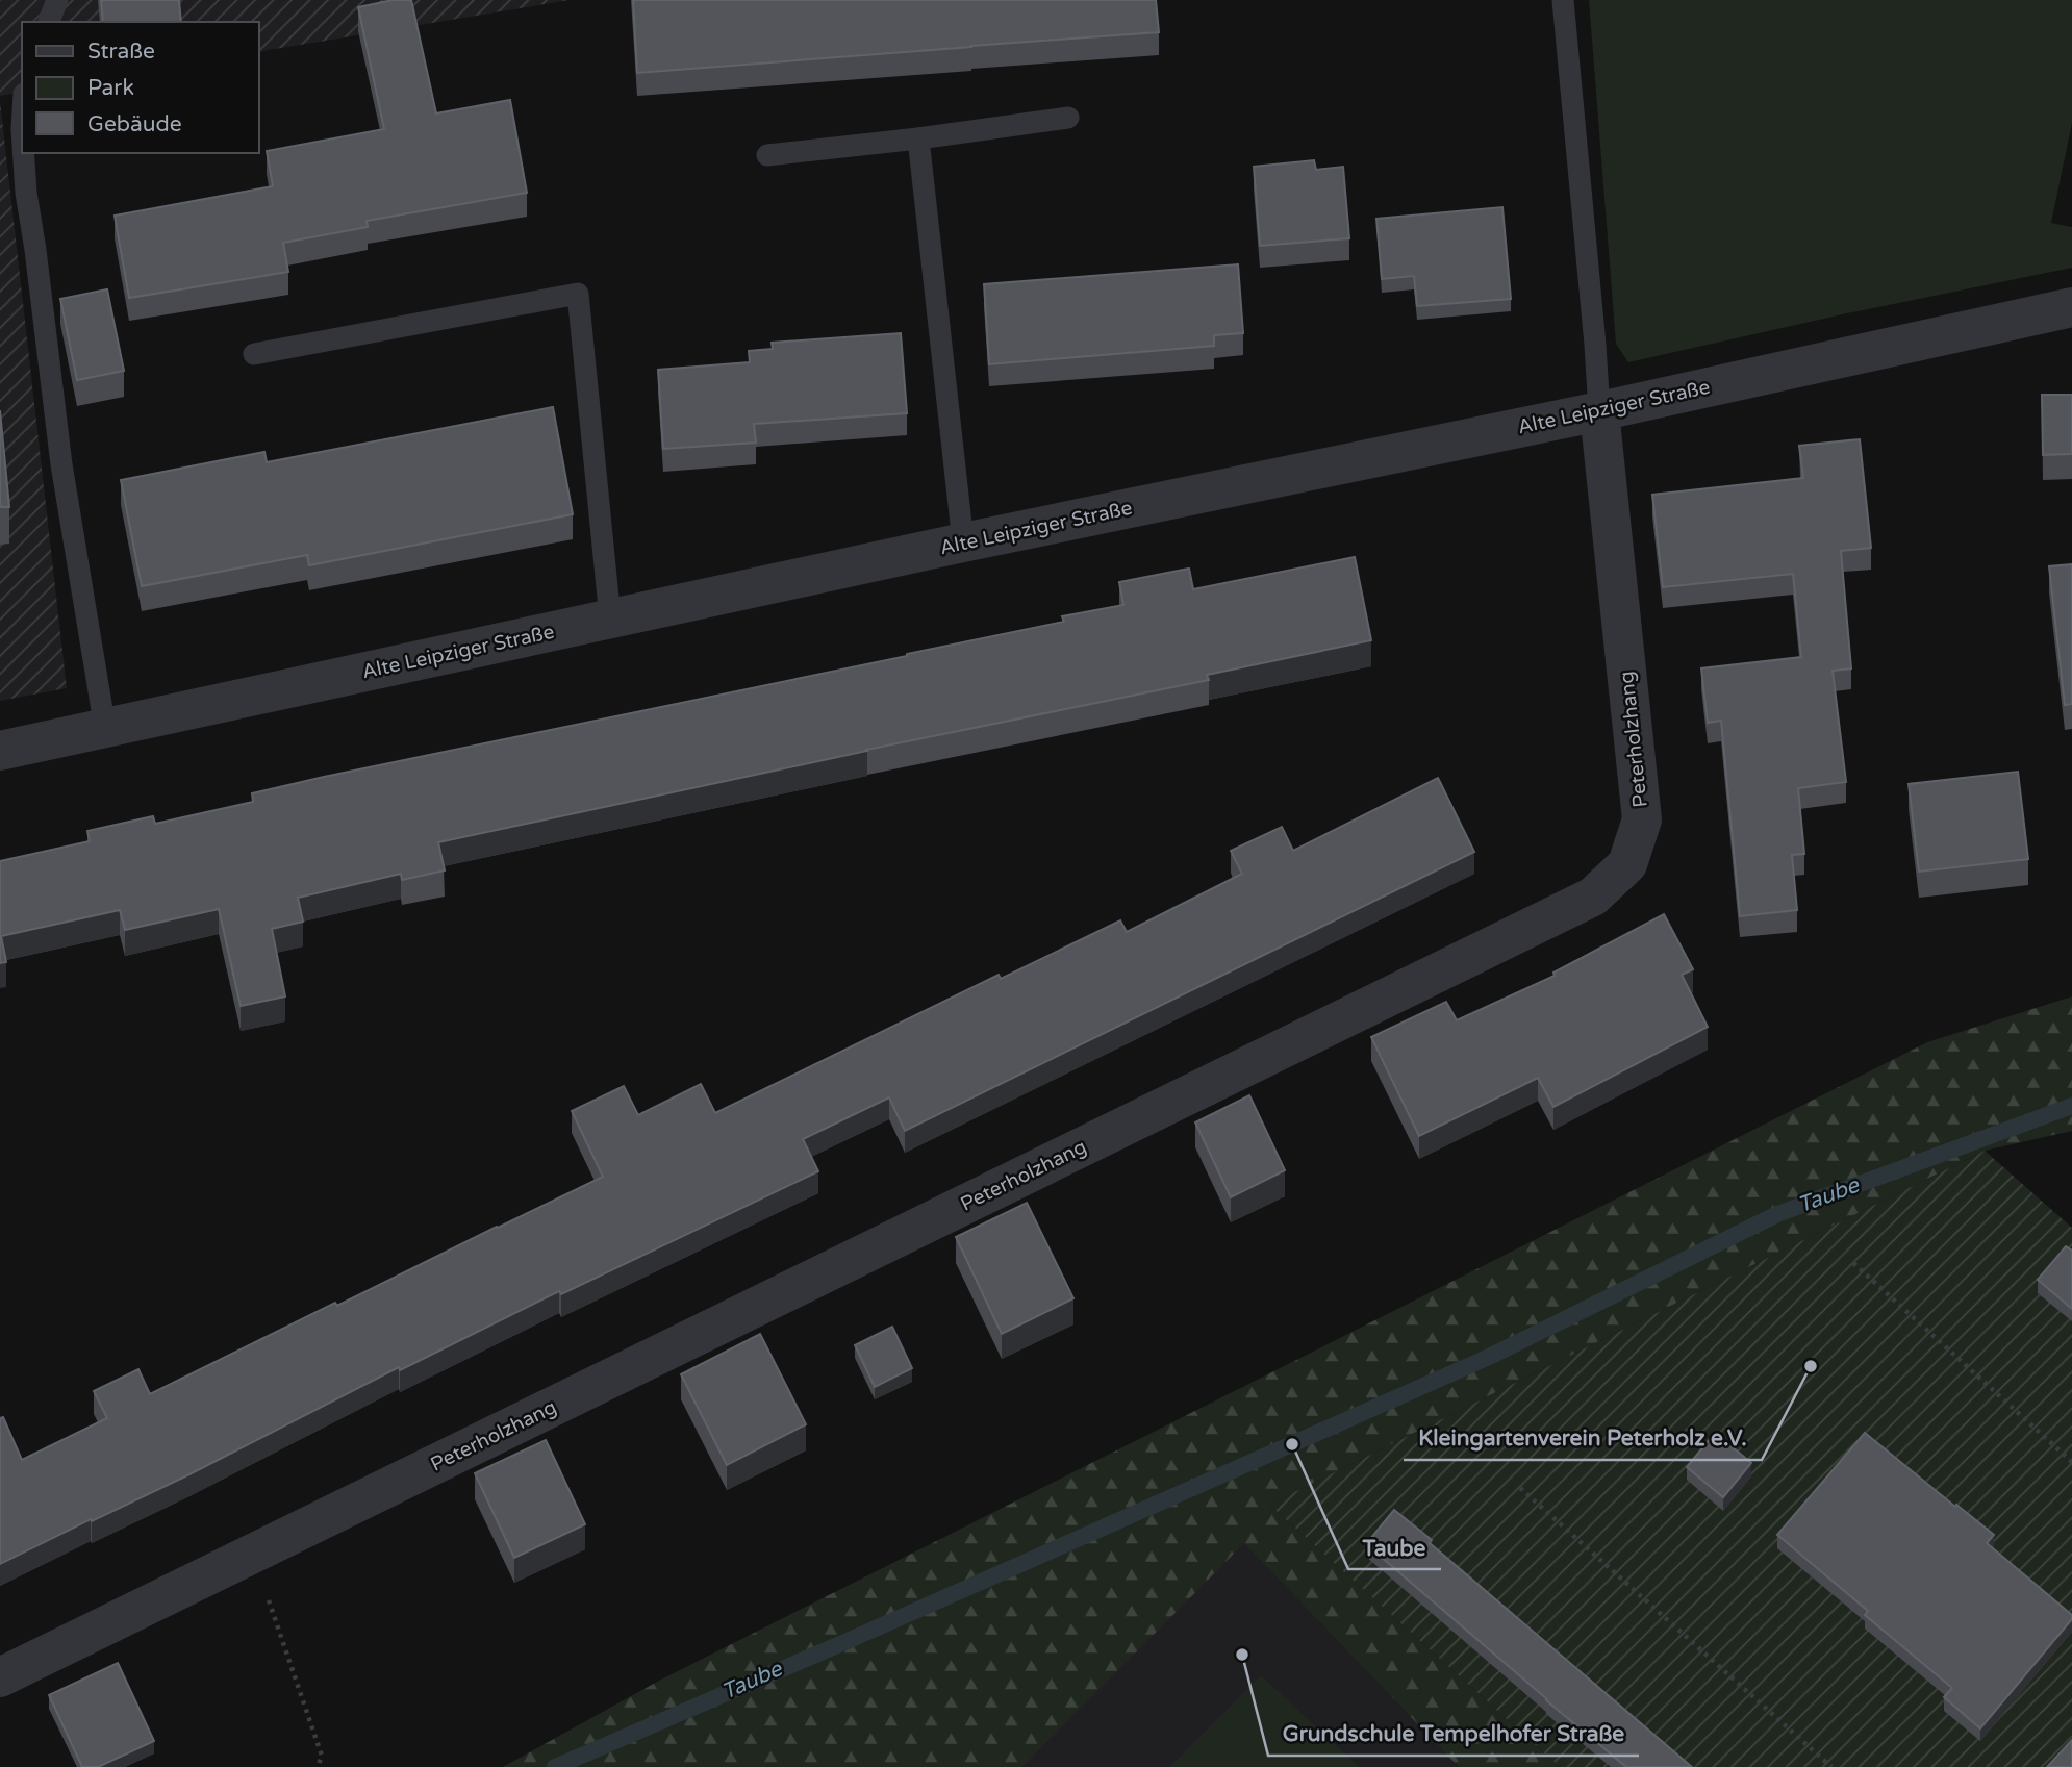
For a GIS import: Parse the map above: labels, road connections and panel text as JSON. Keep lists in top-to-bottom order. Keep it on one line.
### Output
{"streets":{"street":["Alte Leipziger Straße","Peterholzhang"]},"crossings":[["Alte Leipziger Straße","Peterholzhang"]],"water":["Taube"],"places":["Kleingartenverein Peterholz e.V.","Taube","Grundschule Tempelhofer Straße"],"legend":["Straße","Park","Gebäude"]}
